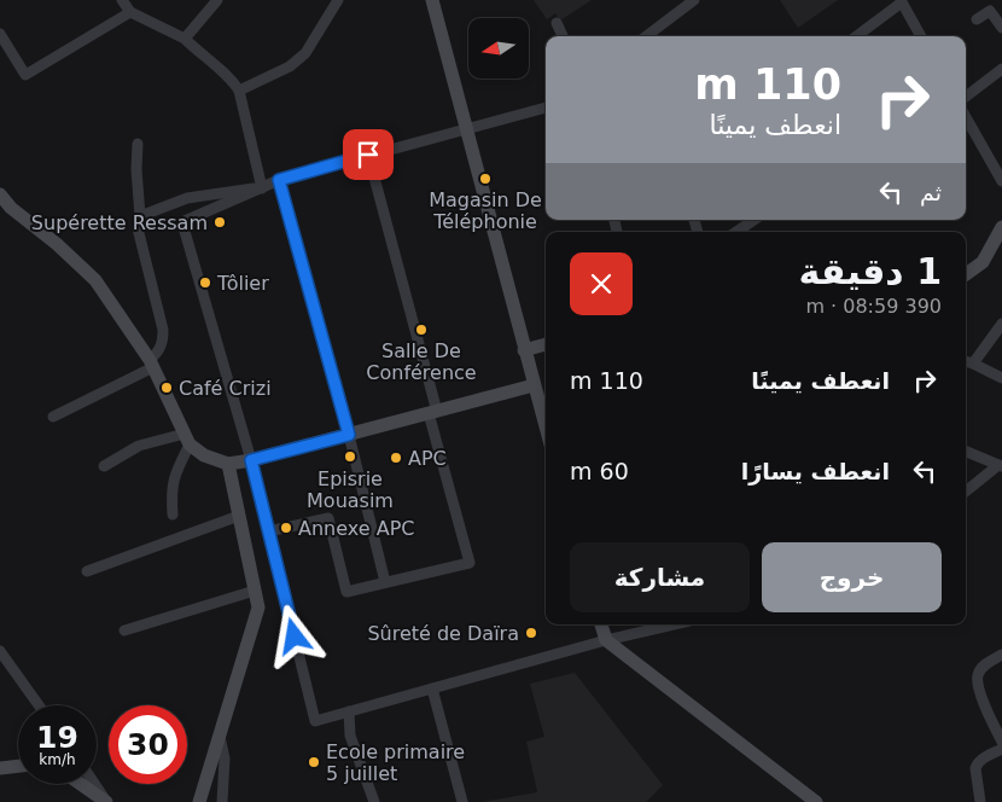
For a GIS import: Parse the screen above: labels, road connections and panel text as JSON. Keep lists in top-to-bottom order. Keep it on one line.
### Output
{"places":["Magasin De Téléphonie","Supérette Ressam","Tôlier","Salle De Conférence","Café Crizi","Episrie Mouasim","APC","Annexe APC","Sûreté de Daïra","Ecole primaire 5 juillet"],"north":"left","page":{"turn":["110 m","انعطف يمينًا"],"then":"ثم","heading":["1 دقيقة","390 m · 08:59"],"list":[{"name":"انعطف يمينًا","value":"110 m"},{"name":"انعطف يسارًا","value":"60 m"}],"buttons":["خروج","مشاركة"],"speed":"19 km/h","limit":"30"}}
